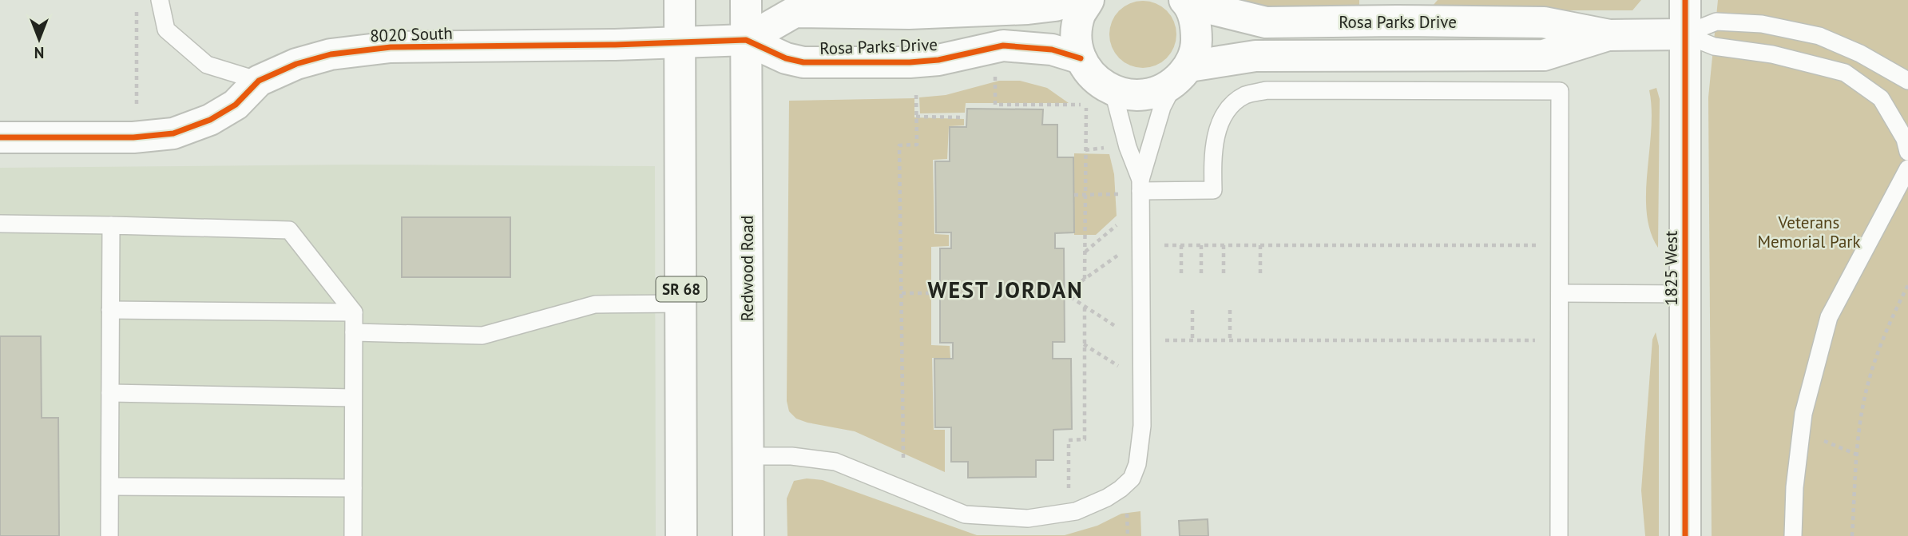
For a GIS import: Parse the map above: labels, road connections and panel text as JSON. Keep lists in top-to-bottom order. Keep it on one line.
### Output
{"streets":{"street":["Rosa Parks Drive","8020 South","Redwood Road","1825 West","SR 68"]},"crossings":[["Rosa Parks Drive","8020 South"],["Rosa Parks Drive","Redwood Road"],["Rosa Parks Drive","1825 West"],["8020 South","Redwood Road"],["8020 South","SR 68"]],"districts":["WEST JORDAN"],"parks":["Veterans Memorial Park"],"north":"bottom"}
